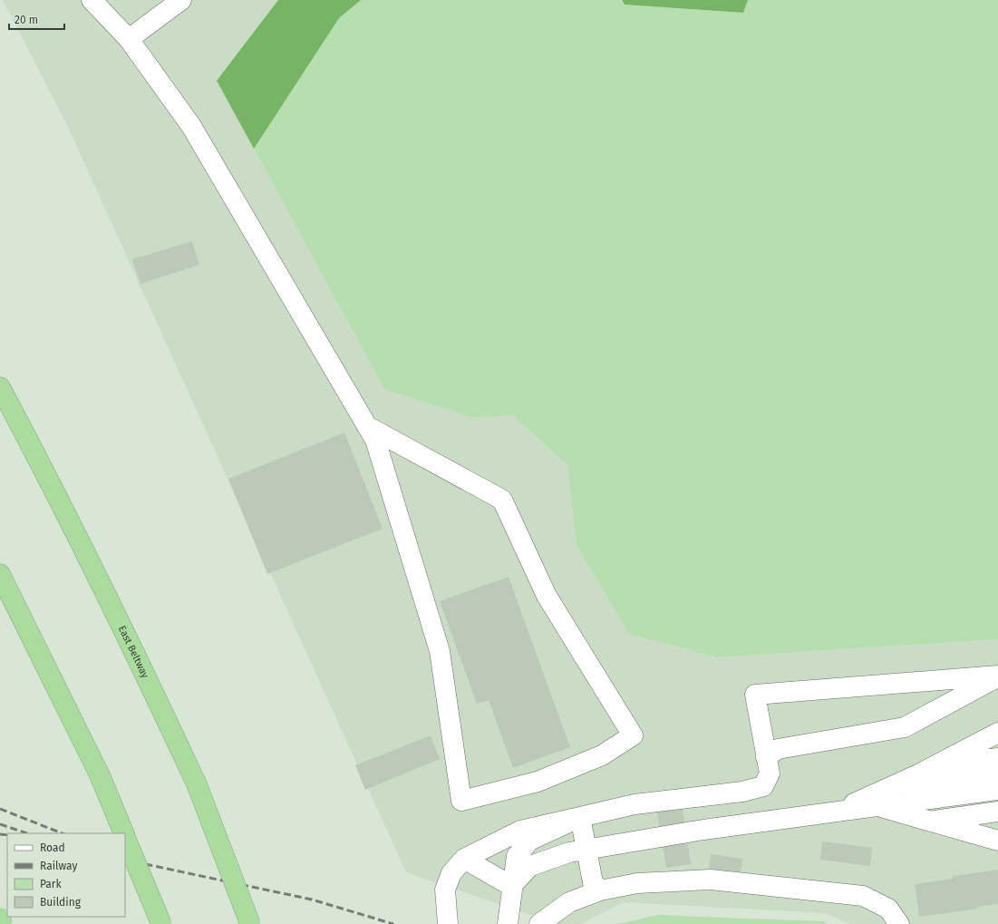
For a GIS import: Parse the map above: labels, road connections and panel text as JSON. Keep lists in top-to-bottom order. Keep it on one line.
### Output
{"streets":{"highway":["East Beltway"]},"legend":["Road","Railway","Park","Building"],"scale_bar":"20 m"}
